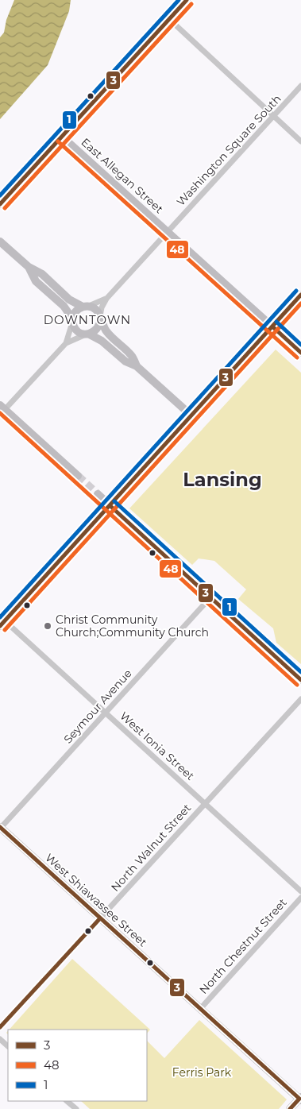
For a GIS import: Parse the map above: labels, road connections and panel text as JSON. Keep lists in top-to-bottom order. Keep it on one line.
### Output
{"streets":{"street":["Washington Square South","East Allegan Street","Seymour Avenue","West Ionia Street","North Walnut Street","West Shiawassee Street","North Chestnut Street"]},"crossings":[["Washington Square South","East Allegan Street"],["Seymour Avenue","West Ionia Street"],["Seymour Avenue","West Shiawassee Street"],["West Ionia Street","North Walnut Street"],["North Walnut Street","West Shiawassee Street"],["West Shiawassee Street","North Chestnut Street"]],"districts":["DOWNTOWN","Lansing"],"parks":["Ferris Park"],"places":["Christ Community Church;Community Church"],"lines":["transit line 3","transit line 1","transit line 48"],"legend":["3","48","1"]}
